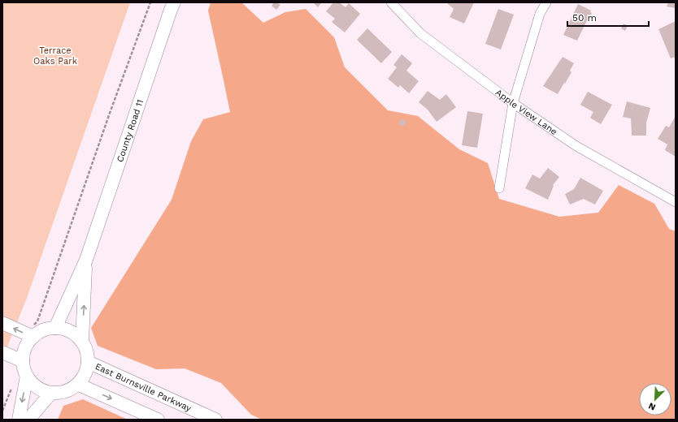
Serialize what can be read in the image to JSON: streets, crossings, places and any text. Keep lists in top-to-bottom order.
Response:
{
  "streets": {
    "street": ["Apple View Lane", "County Road 11", "East Burnsville Parkway"]
  },
  "crossings": [
    ["County Road 11", "East Burnsville Parkway"]
  ],
  "parks": ["Terrace Oaks Park"],
  "scale_bar": "50 m",
  "north": "bottom left"
}
